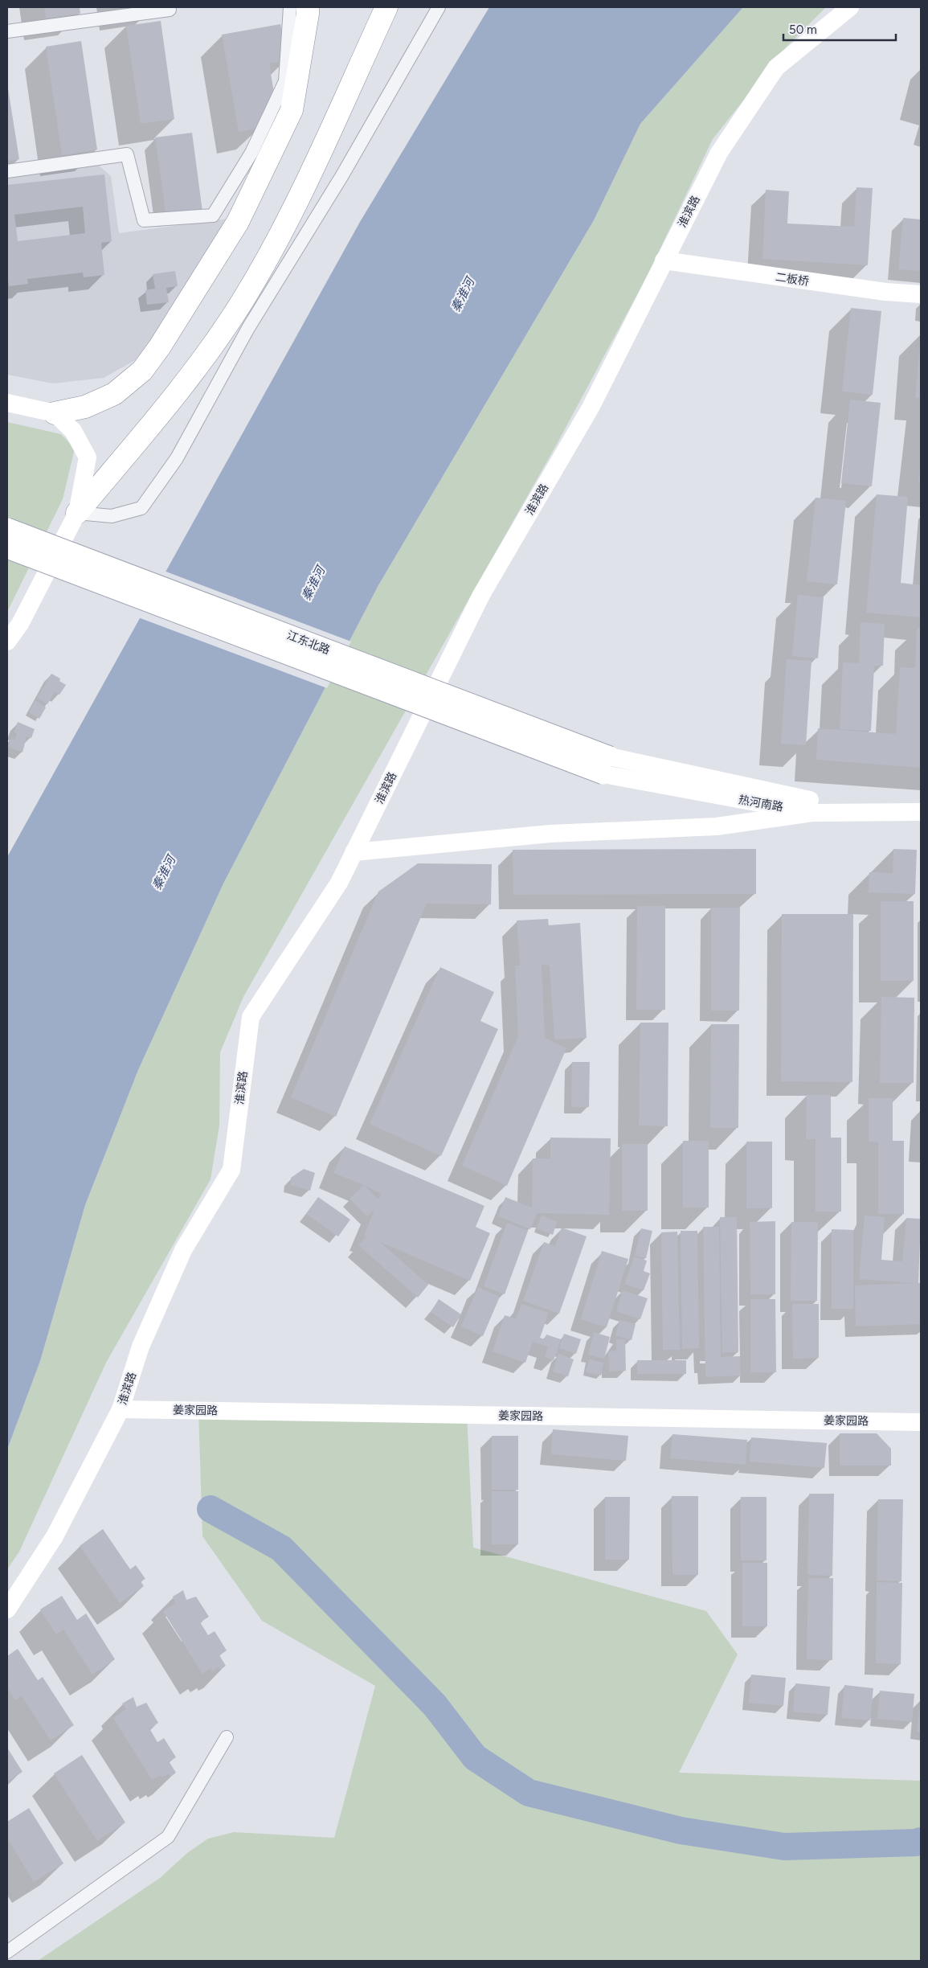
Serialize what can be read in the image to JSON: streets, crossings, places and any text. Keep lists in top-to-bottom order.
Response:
{
  "streets": {
    "main road": ["江东北路"],
    "street": [
      "淮滨路",
      "二板桥",
      "热河南路",
      "姜家园路"
    ]
  },
  "crossings": [
    ["淮滨路", "二板桥"],
    ["淮滨路", "姜家园路"],
    ["江东北路", "热河南路"]
  ],
  "water": ["秦淮河"],
  "scale_bar": "50 m"
}
